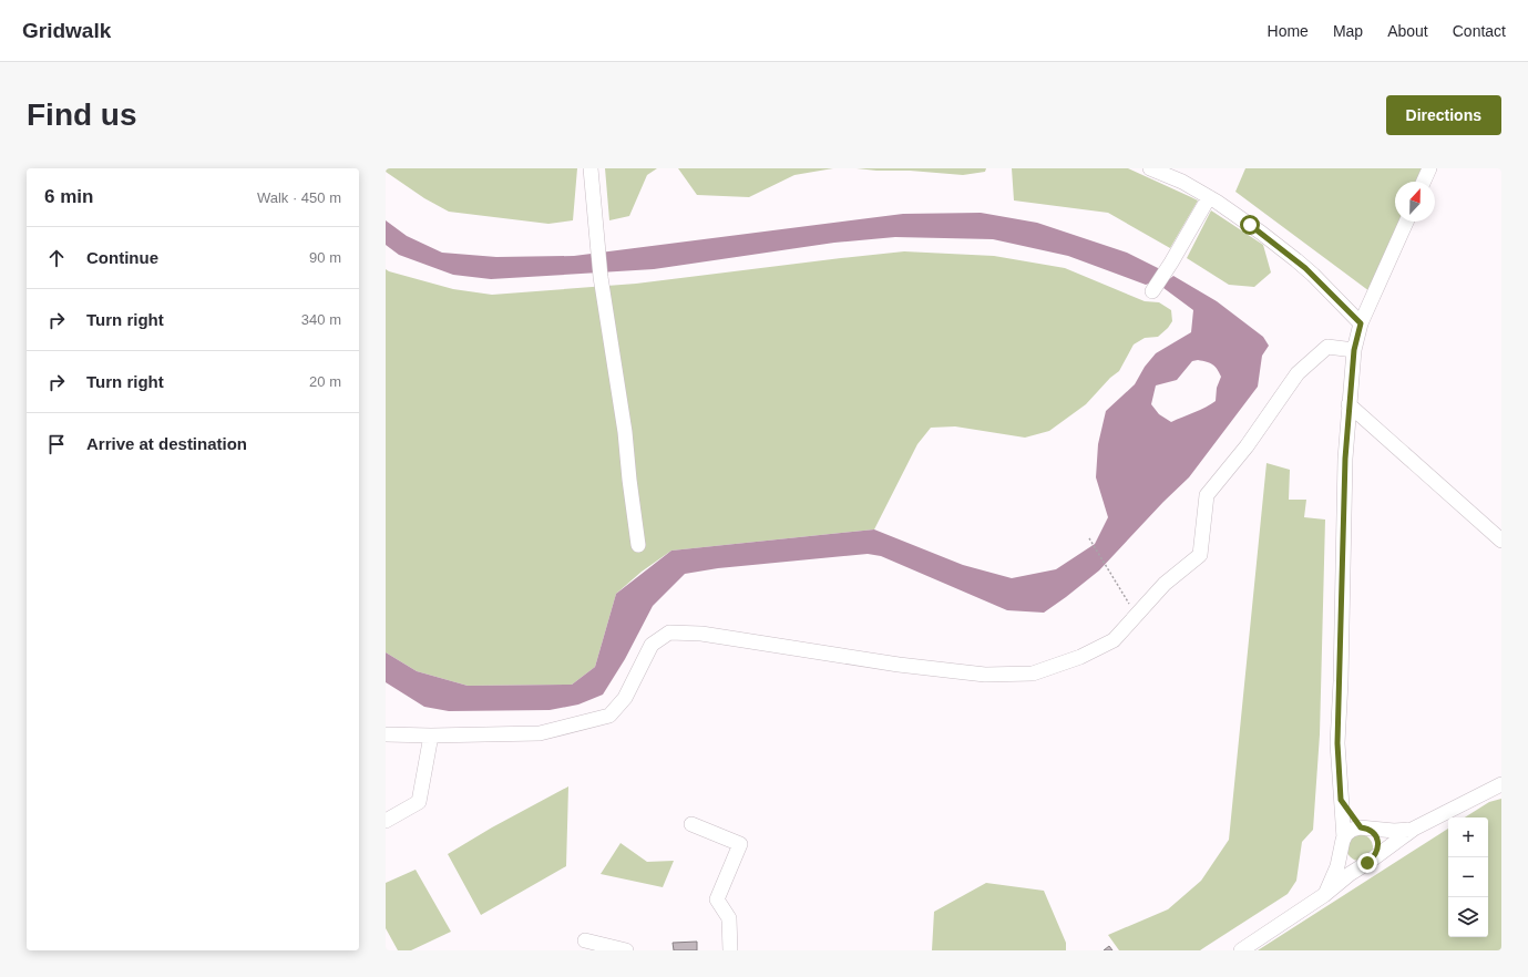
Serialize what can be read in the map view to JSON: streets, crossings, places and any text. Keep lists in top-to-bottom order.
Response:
{
  "north": "top",
  "page": {
    "header": "Gridwalk",
    "nav": [
      "Home",
      "Map",
      "About",
      "Contact"
    ],
    "buttons": "Directions",
    "title": "Find us",
    "heading": ["6 min", "Walk · 450 m"],
    "list": [
      ["Continue", "90 m"],
      ["Turn right", "340 m"],
      ["Turn right", "20 m"],
      "Arrive at destination"
    ],
    "map_buttons": ["+", "−"]
  }
}
